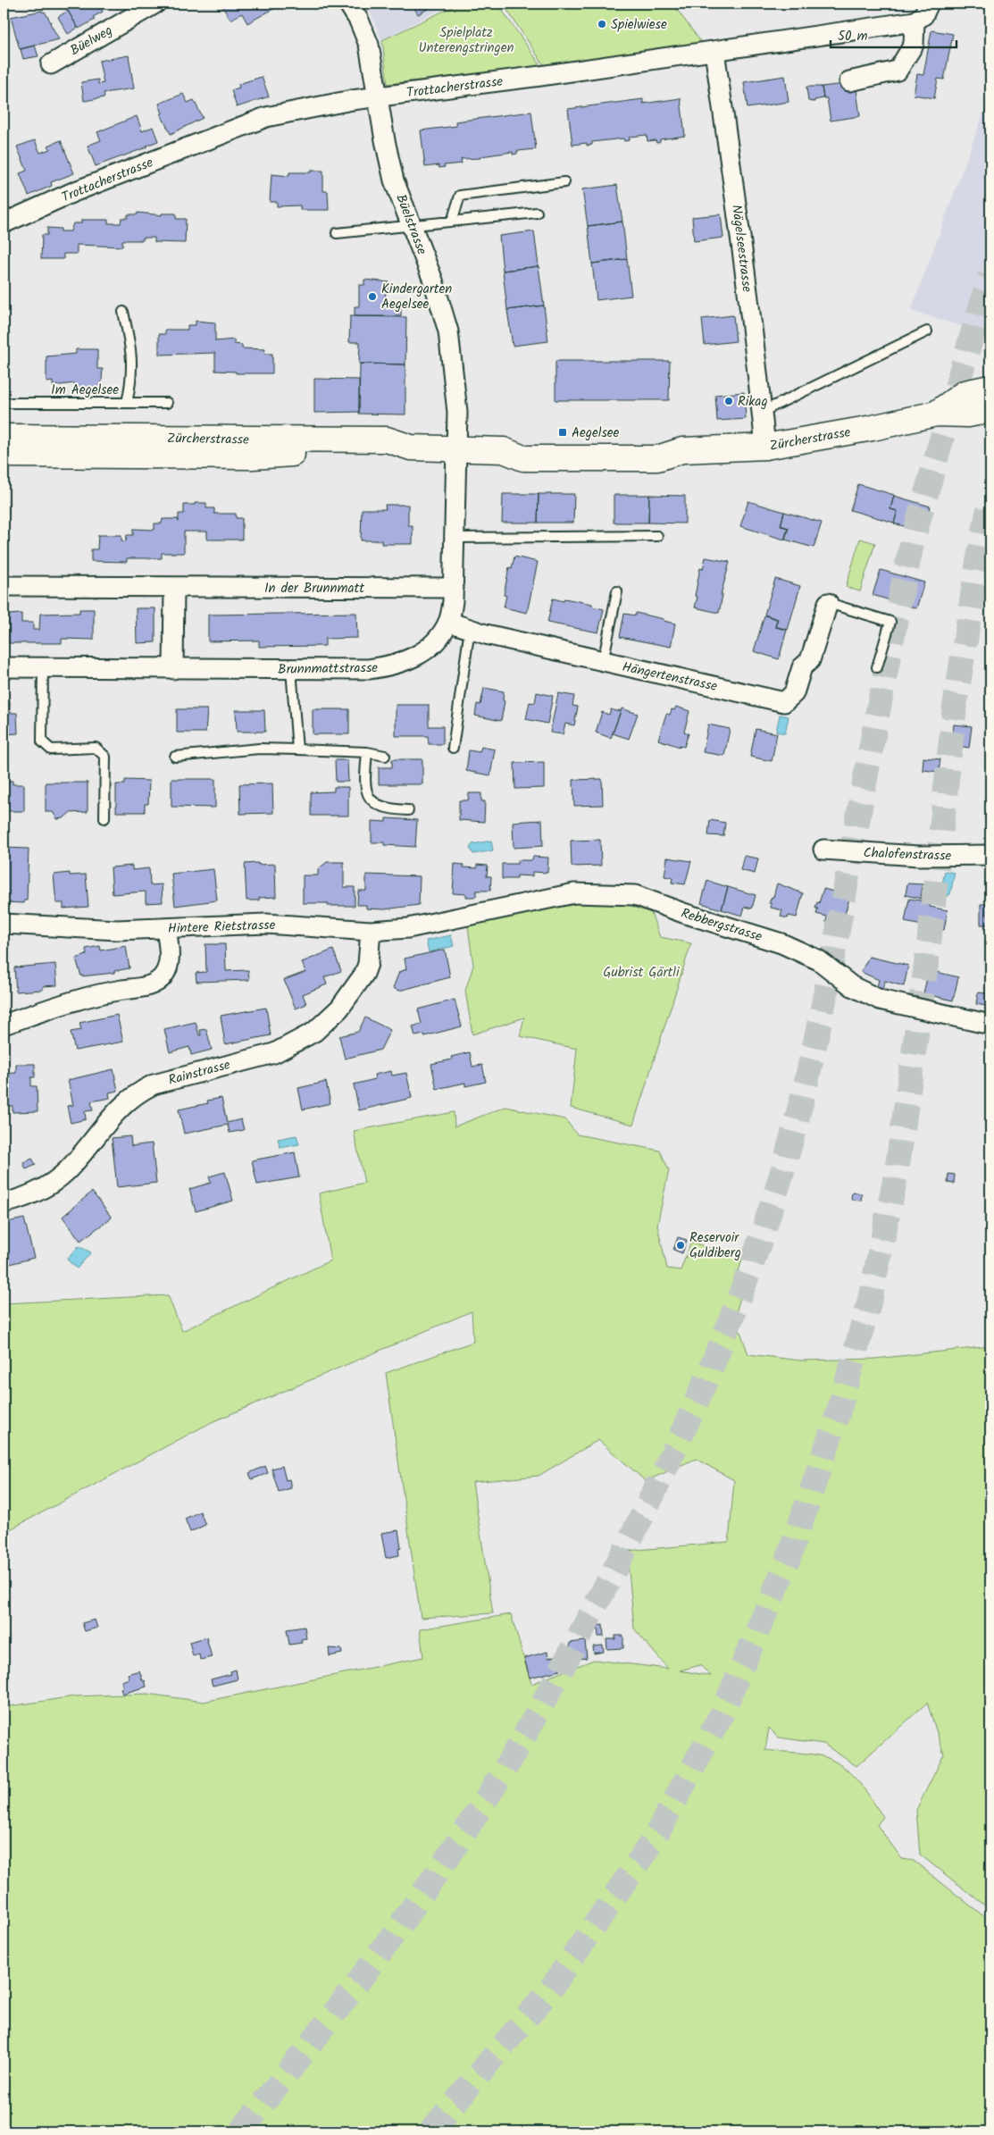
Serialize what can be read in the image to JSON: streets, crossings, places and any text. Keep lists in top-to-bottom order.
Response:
{
  "streets": {
    "main road": ["Zürcherstrasse"],
    "street": [
      "Büelweg",
      "Trottacherstrasse",
      "Büelstrasse",
      "Nägelseestrasse",
      "In der Brunnmatt",
      "Brunnmattstrasse",
      "Hängertenstrasse",
      "Chalofenstrasse",
      "Rebbergstrasse",
      "Hintere Rietstrasse",
      "Rainstrasse"
    ],
    "lane": ["Im Aegelsee"]
  },
  "crossings": [
    ["Trottacherstrasse", "Büelstrasse"],
    ["Trottacherstrasse", "Nägelseestrasse"],
    ["Büelstrasse", "Zürcherstrasse"],
    ["Büelstrasse", "Brunnmattstrasse"],
    ["Nägelseestrasse", "Zürcherstrasse"],
    ["Zürcherstrasse", "Brunnmattstrasse"],
    ["In der Brunnmatt", "Brunnmattstrasse"],
    ["Brunnmattstrasse", "Hängertenstrasse"],
    ["Rebbergstrasse", "Hintere Rietstrasse"],
    ["Hintere Rietstrasse", "Rainstrasse"]
  ],
  "parks": ["Spielplatz Unterengstringen", "Gubrist Gärtli"],
  "places": {
    "other": [
      "Spielwiese",
      "Kindergarten Aegelsee",
      "Rikag",
      "Reservoir Guldiberg"
    ],
    "transit": ["Aegelsee"]
  },
  "scale_bar": "50 m"
}
